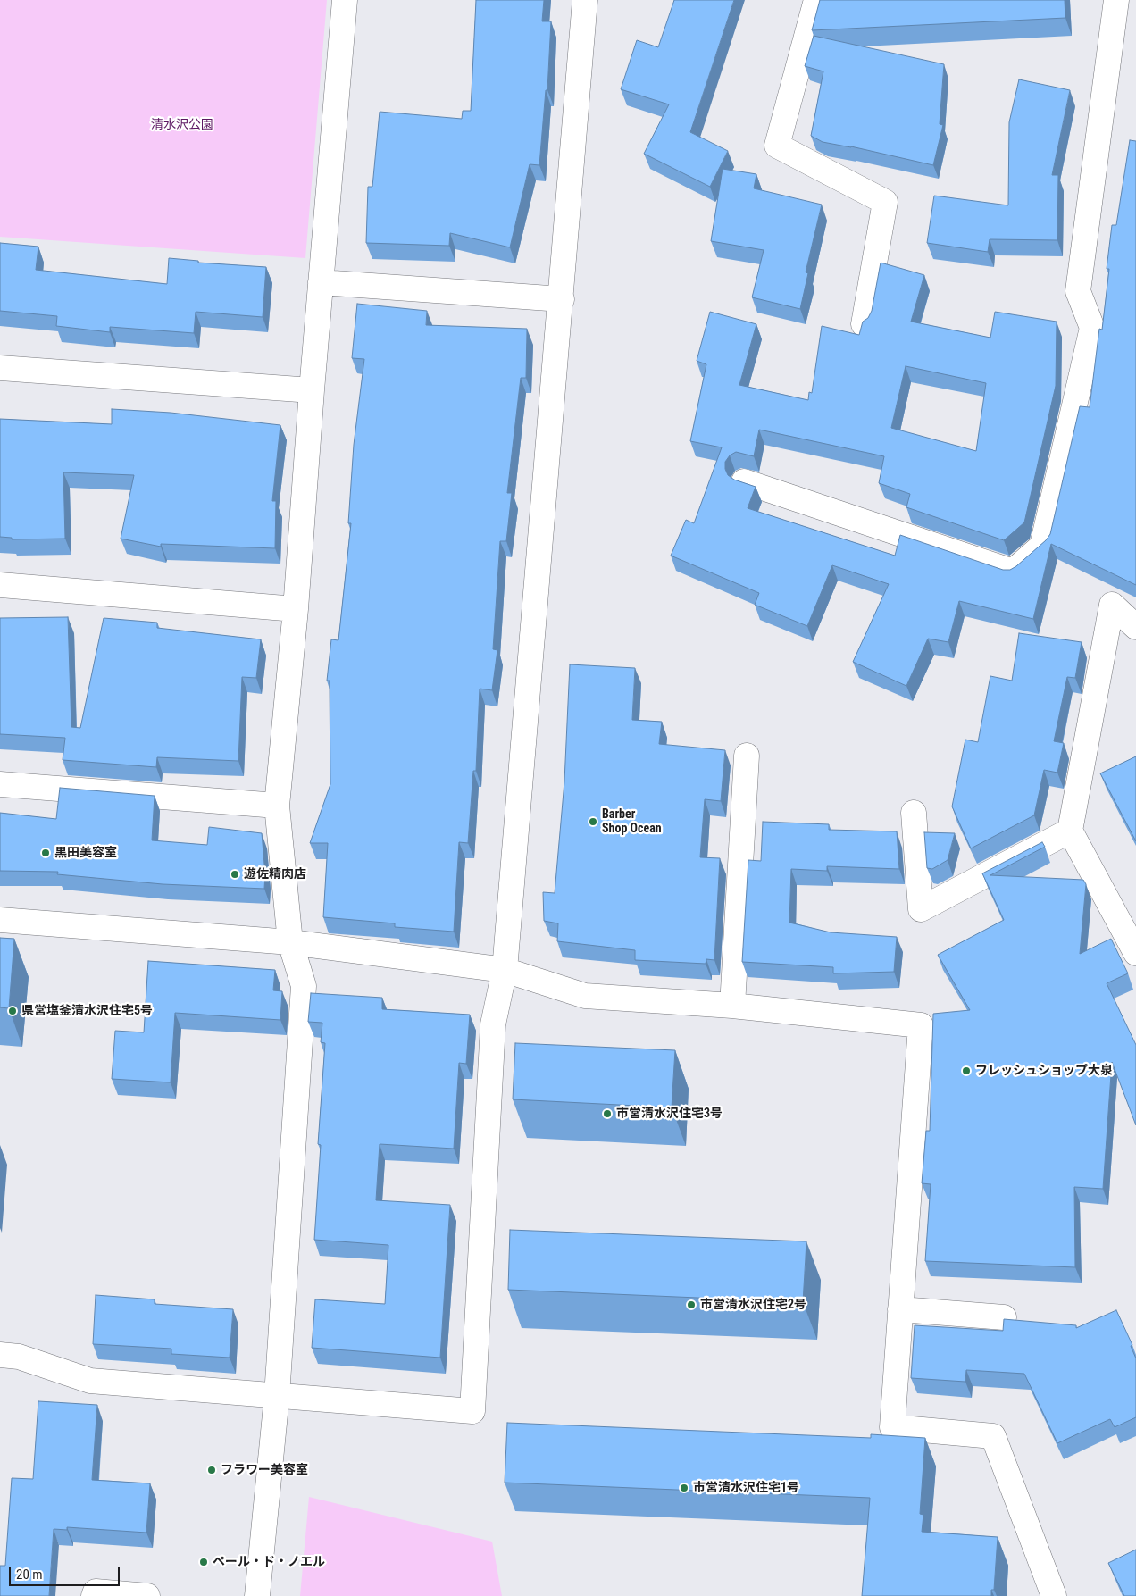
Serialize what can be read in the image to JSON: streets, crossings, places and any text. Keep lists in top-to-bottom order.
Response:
{
  "parks": ["清水沢公園"],
  "places": [
    "Barber Shop Ocean",
    "黒田美容室",
    "遊佐精肉店",
    "県営塩釜清水沢住宅5号",
    "フレッシュショップ大泉",
    "市営清水沢住宅3号",
    "市営清水沢住宅2号",
    "フラワー美容室",
    "市営清水沢住宅1号",
    "ペール・ド・ノエル"
  ],
  "scale_bar": "20 m"
}
